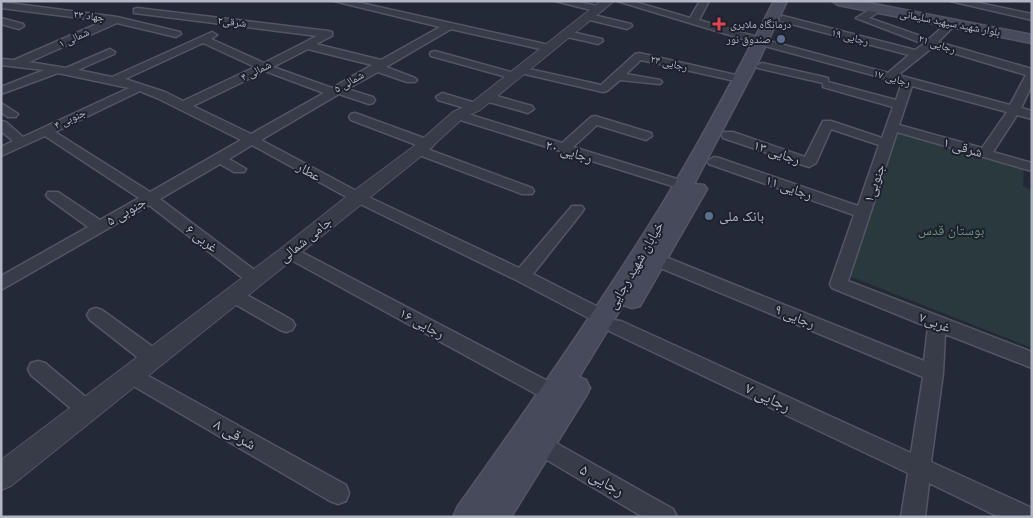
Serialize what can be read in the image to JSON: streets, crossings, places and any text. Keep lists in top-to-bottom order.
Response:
{
  "streets": {
    "main road": ["بلوار شهید سپهبد سلیمانی", "خیابان شهید رجایی"],
    "street": [
      "جهاد ۲۳",
      "شرقی۲",
      "رجایی ۱۹",
      "شمالی ۱",
      "رجایی ۲۱",
      "رجایی ۲۴",
      "شمالی ۴",
      "رجایی ۱۷",
      "شمالی ۵",
      "جنوبی ۴",
      "شرقی ۱",
      "رجایی ۲۰",
      "رجایی ۱۳",
      "عطار",
      "جنوبی۱",
      "رجایی ۱۱",
      "جنوبی ۵",
      "غربی ۶",
      "جامی شمالی",
      "رجایی ۹",
      "غربی۷",
      "رجایی ۱۶",
      "رجایی ۷",
      "شرقی ۸",
      "رجایی ۵"
    ]
  },
  "crossings": [
    ["جهاد ۲۳", "شمالی ۱"],
    ["شرقی۲", "شمالی ۱"],
    ["شرقی۲", "شمالی ۴"],
    ["بلوار شهید سپهبد سلیمانی", "رجایی ۲۱"],
    ["رجایی ۱۹", "خیابان شهید رجایی"],
    ["شمالی ۱", "عطار"],
    ["رجایی ۲۴", "جامی شمالی"],
    ["رجایی ۲۴", "خیابان شهید رجایی"],
    ["شمالی ۴", "عطار"],
    ["رجایی ۱۷", "جنوبی۱"],
    ["رجایی ۱۷", "خیابان شهید رجایی"],
    ["شمالی ۵", "عطار"],
    ["شمالی ۵", "جنوبی ۵"],
    ["جنوبی ۴", "عطار"],
    ["جنوبی ۴", "غربی ۶"],
    ["شرقی ۱", "جنوبی۱"],
    ["رجایی ۲۰", "جامی شمالی"],
    ["رجایی ۲۰", "خیابان شهید رجایی"],
    ["رجایی ۱۳", "جنوبی۱"],
    ["رجایی ۱۳", "خیابان شهید رجایی"],
    ["عطار", "جنوبی ۵"],
    ["عطار", "جامی شمالی"],
    ["عطار", "خیابان شهید رجایی"],
    ["عطار", "رجایی ۷"],
    ["جنوبی۱", "رجایی ۱۱"],
    ["جنوبی۱", "غربی۷"],
    ["رجایی ۱۱", "خیابان شهید رجایی"],
    ["جنوبی ۵", "غربی ۶"],
    ["غربی ۶", "جامی شمالی"],
    ["جامی شمالی", "رجایی ۱۶"],
    ["جامی شمالی", "شرقی ۸"],
    ["خیابان شهید رجایی", "رجایی ۹"],
    ["خیابان شهید رجایی", "رجایی ۱۶"],
    ["خیابان شهید رجایی", "رجایی ۷"],
    ["خیابان شهید رجایی", "رجایی ۵"]
  ],
  "parks": ["بوستان قدس"],
  "places": {
    "health": ["درمانگاه ملایری"],
    "other": ["صندوق نور", "بانک ملی"]
  }
}
